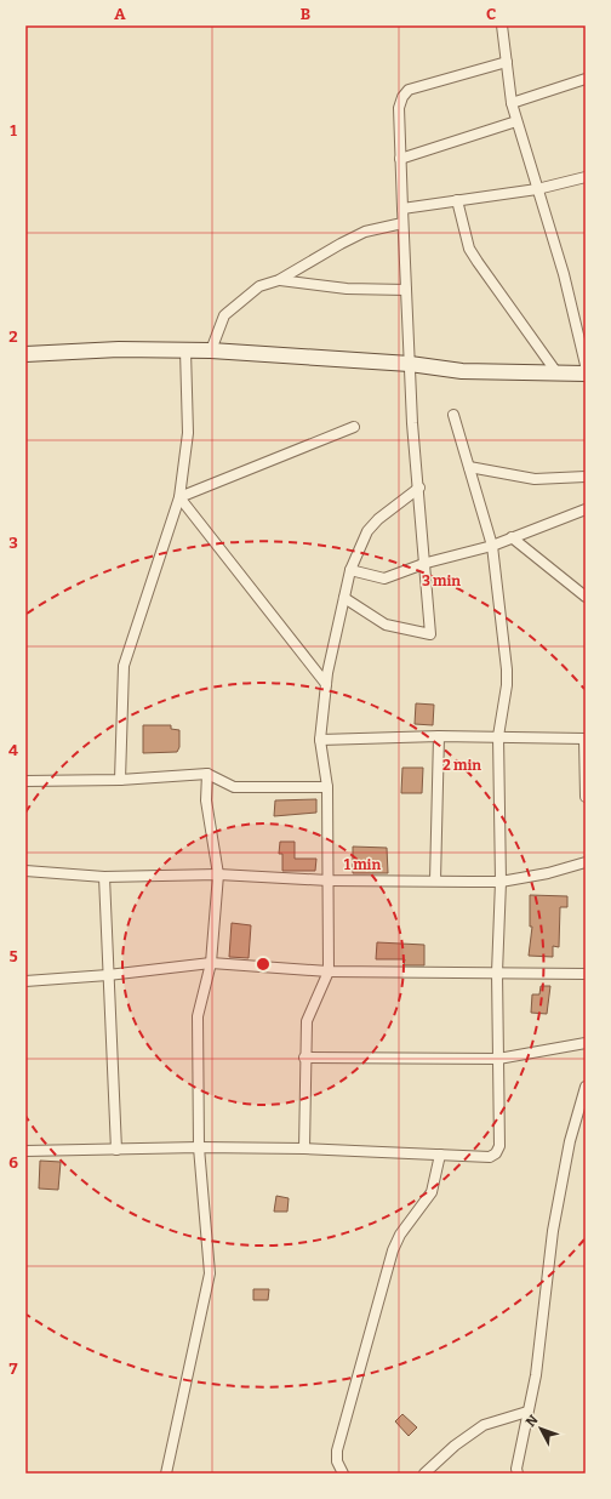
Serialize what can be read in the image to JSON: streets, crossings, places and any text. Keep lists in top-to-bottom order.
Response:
{
  "north": "top left",
  "grid": {
    "columns": ["A", "B", "C"],
    "rows": [
      "1",
      "2",
      "3",
      "4",
      "5",
      "6",
      "7"
    ]
  },
  "rings": ["3 min", "2 min", "1 min"]
}
